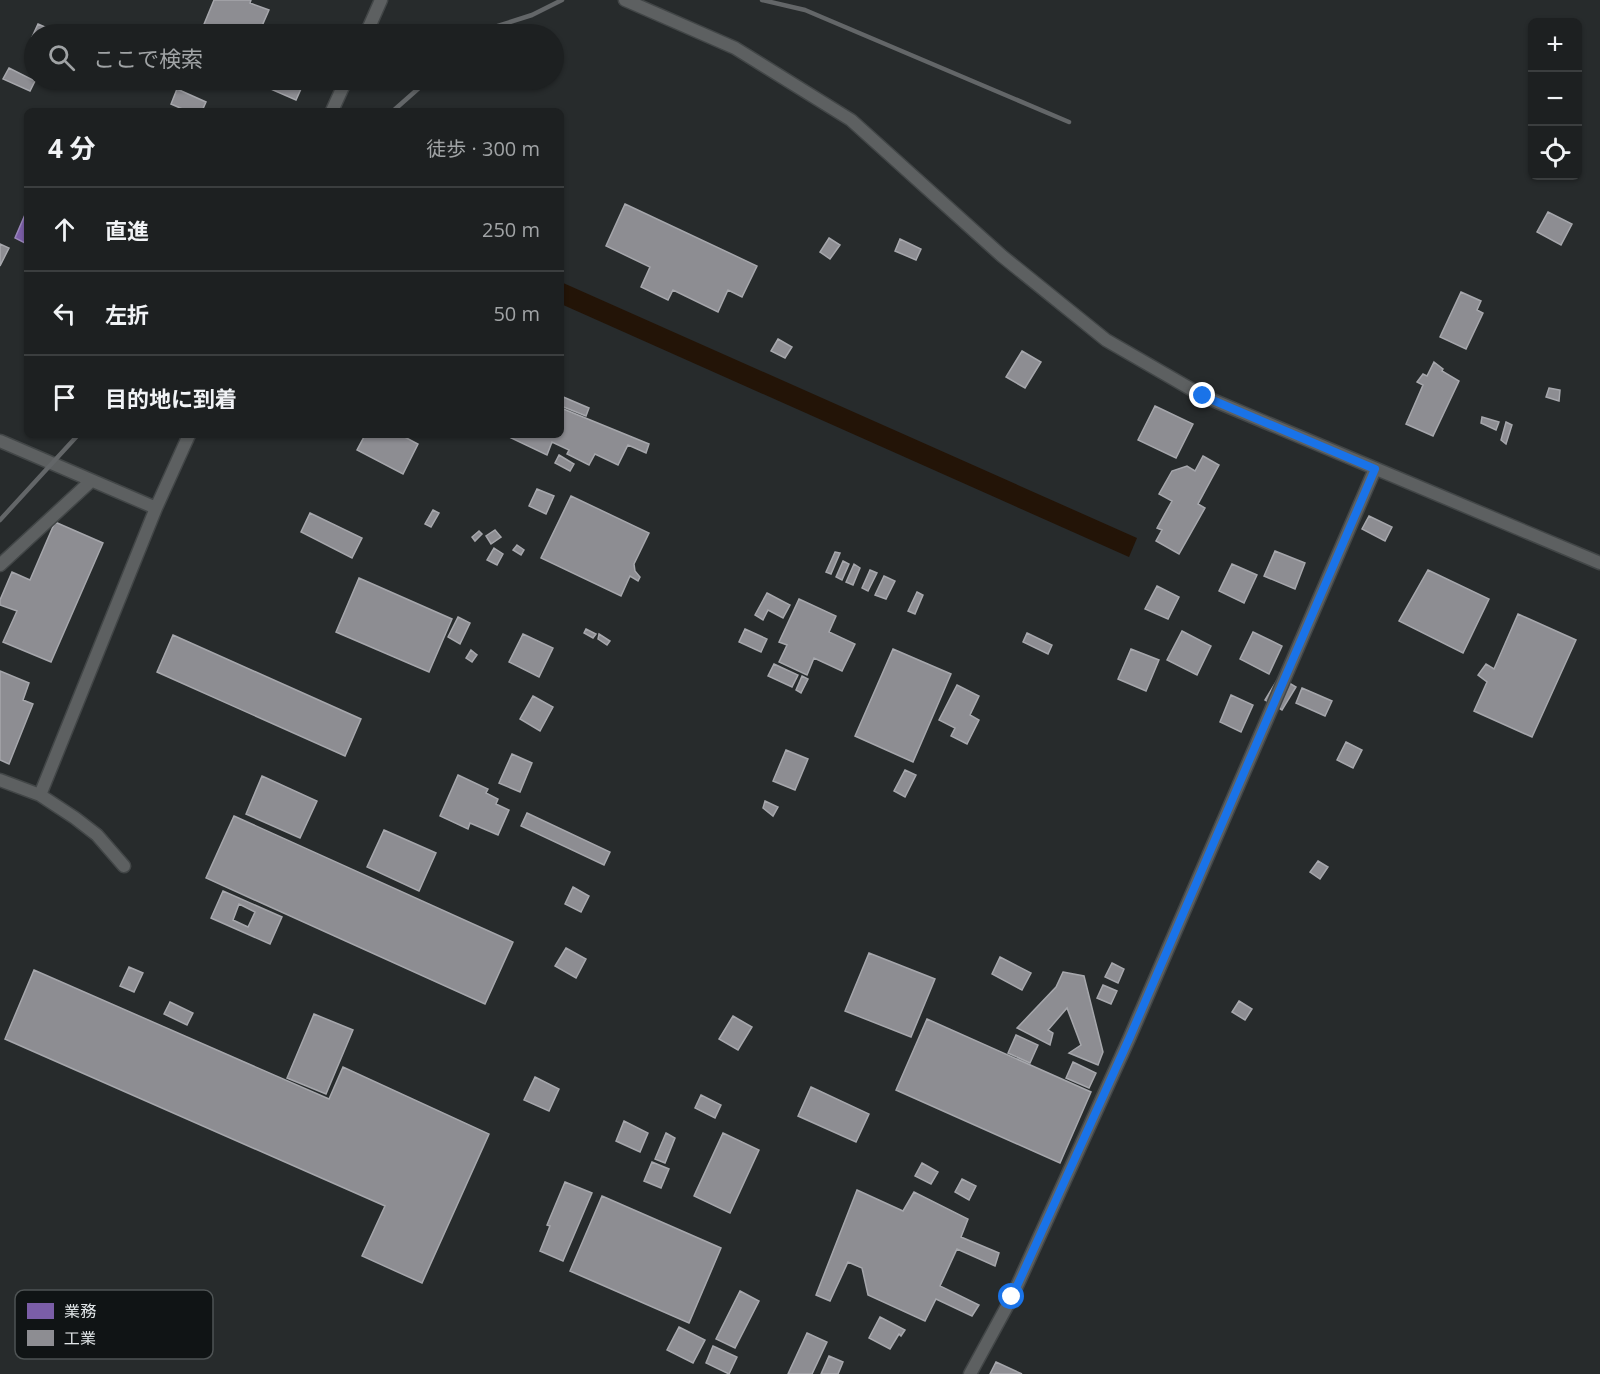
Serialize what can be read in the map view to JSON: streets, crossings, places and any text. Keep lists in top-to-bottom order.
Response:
{
  "legend": ["業務", "工業"],
  "page": {
    "map_buttons": ["+", "−"],
    "search": "ここで検索",
    "heading": ["4 分", "徒歩 · 300 m"],
    "list": [
      ["直進", "250 m"],
      ["左折", "50 m"],
      "目的地に到着"
    ]
  }
}
